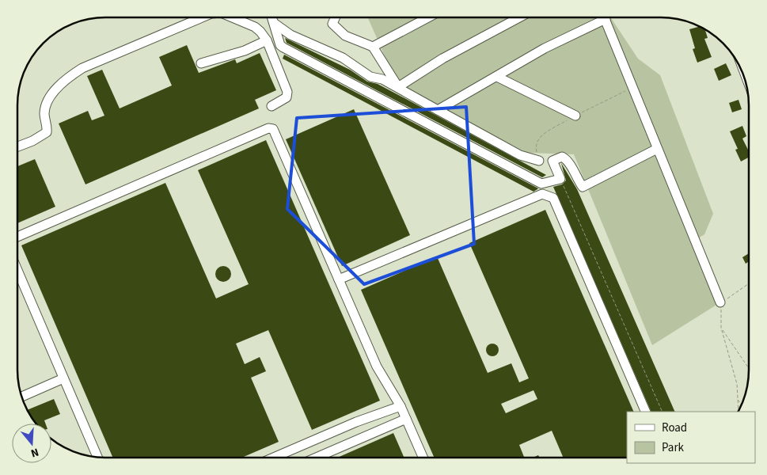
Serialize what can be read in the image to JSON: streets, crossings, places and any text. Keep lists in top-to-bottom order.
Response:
{
  "legend": ["Road", "Park"],
  "north": "bottom"
}
